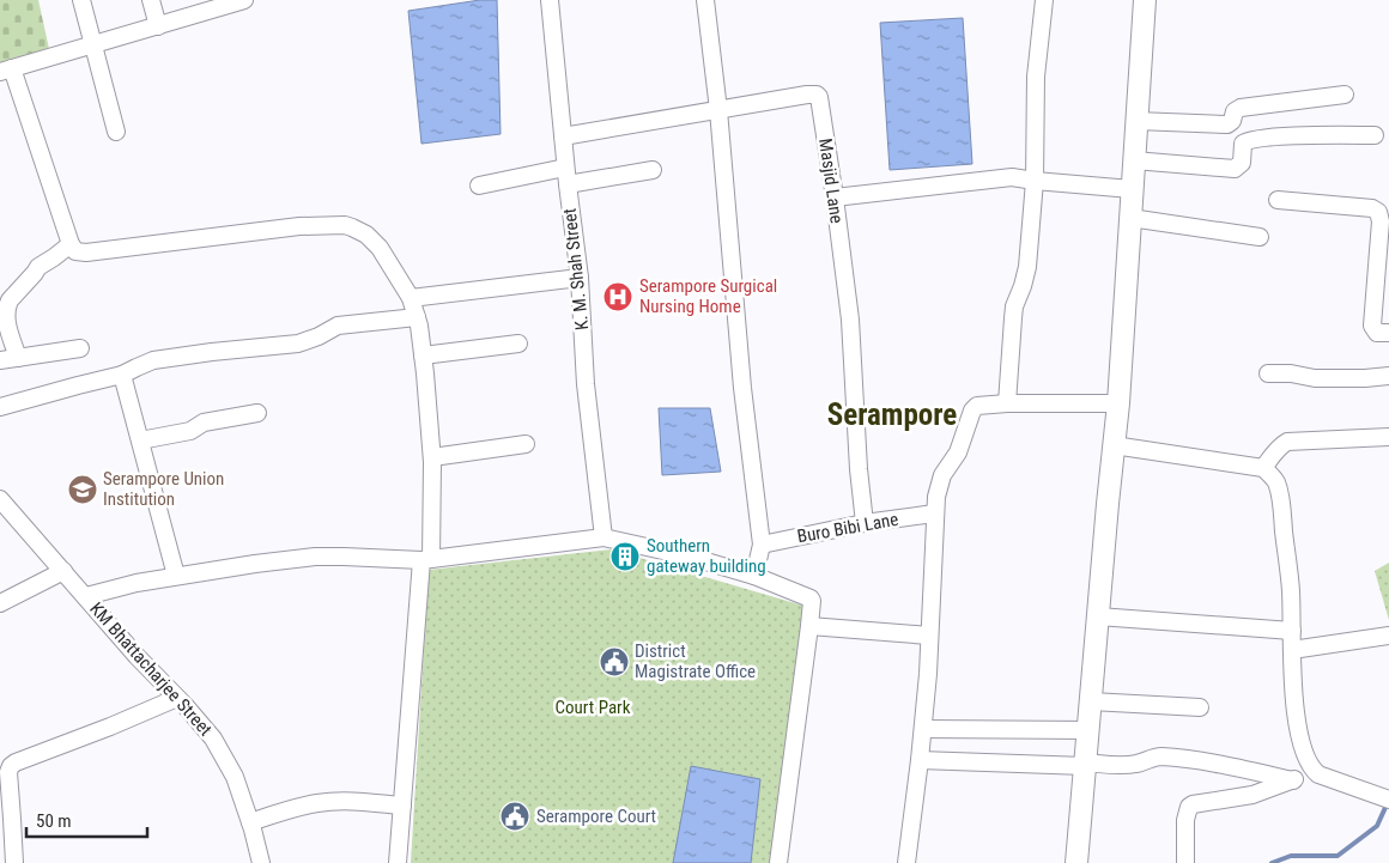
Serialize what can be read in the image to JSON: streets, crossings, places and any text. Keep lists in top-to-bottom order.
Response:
{
  "streets": {
    "street": [
      "Masjid Lane",
      "K. M. Shah Street",
      "Buro Bibi Lane",
      "KM Bhattacharjee Street"
    ]
  },
  "crossings": [
    ["Masjid Lane", "K. M. Shah Street"],
    ["Masjid Lane", "Buro Bibi Lane"]
  ],
  "districts": ["Serampore"],
  "parks": ["Court Park"],
  "places": {
    "hospital": ["Serampore Surgical Nursing Home"],
    "school or university": ["Serampore Union Institution"],
    "building": ["Southern gateway building"],
    "public building": ["District Magistrate Office", "Serampore Court"]
  },
  "scale_bar": "50 m"
}
